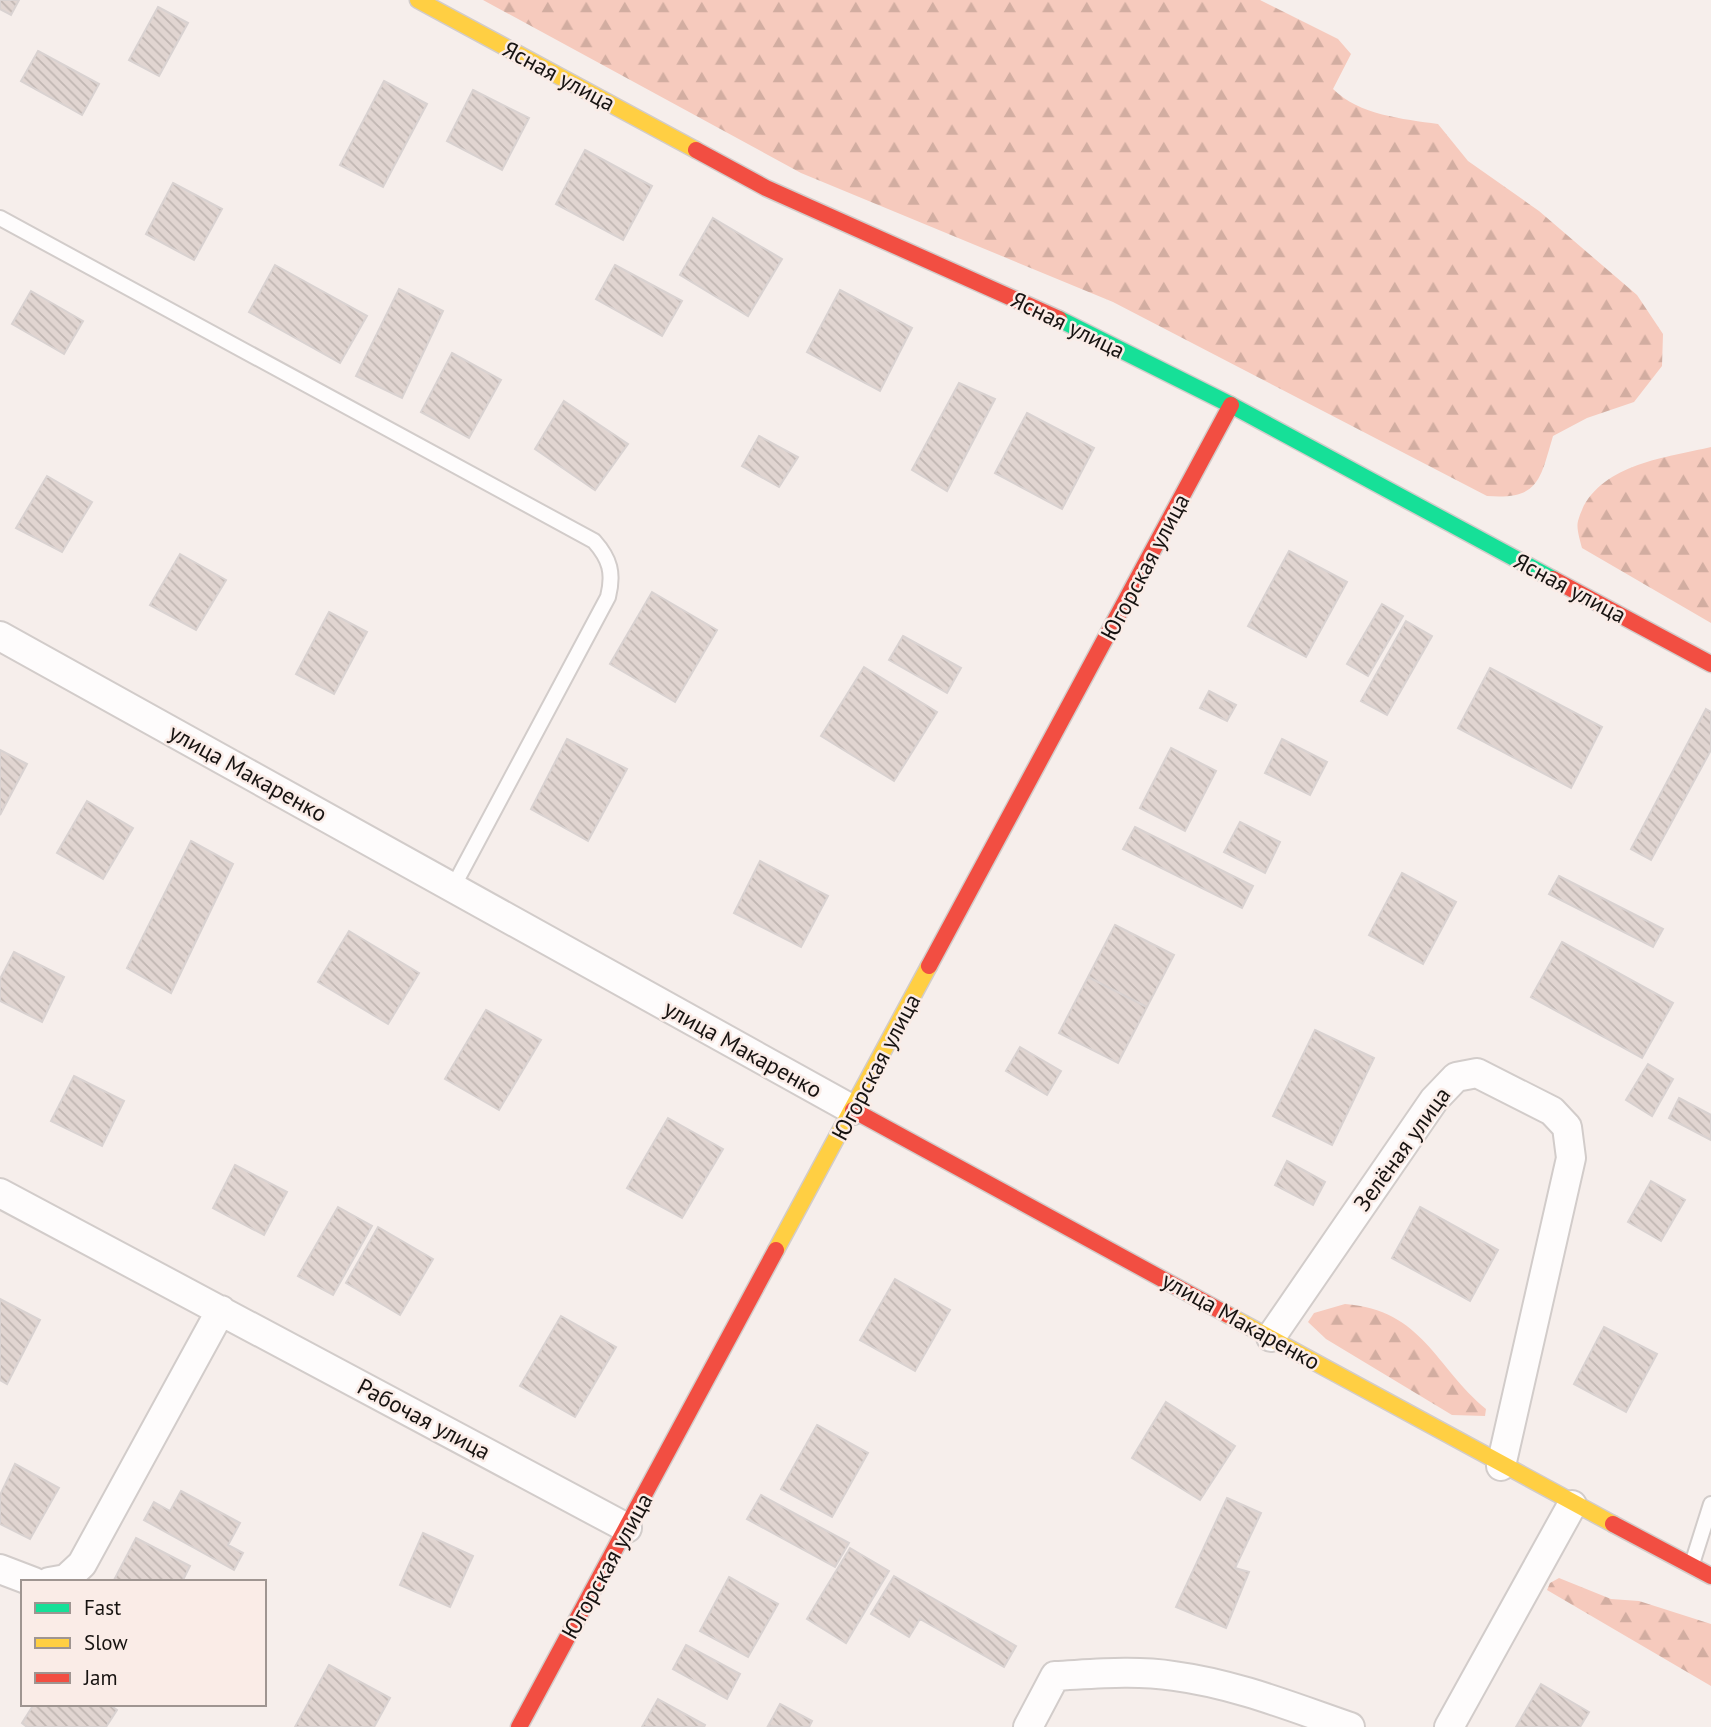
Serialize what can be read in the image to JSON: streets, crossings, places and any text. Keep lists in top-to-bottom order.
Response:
{
  "streets": {
    "street": [
      "Ясная улица",
      "Югорская улица",
      "улица Макаренко",
      "Зелёная улица",
      "Рабочая улица"
    ]
  },
  "crossings": [
    ["Ясная улица", "Югорская улица"],
    ["Югорская улица", "улица Макаренко"],
    ["Югорская улица", "Рабочая улица"],
    ["улица Макаренко", "Зелёная улица"]
  ],
  "legend": ["Fast", "Slow", "Jam"]
}
